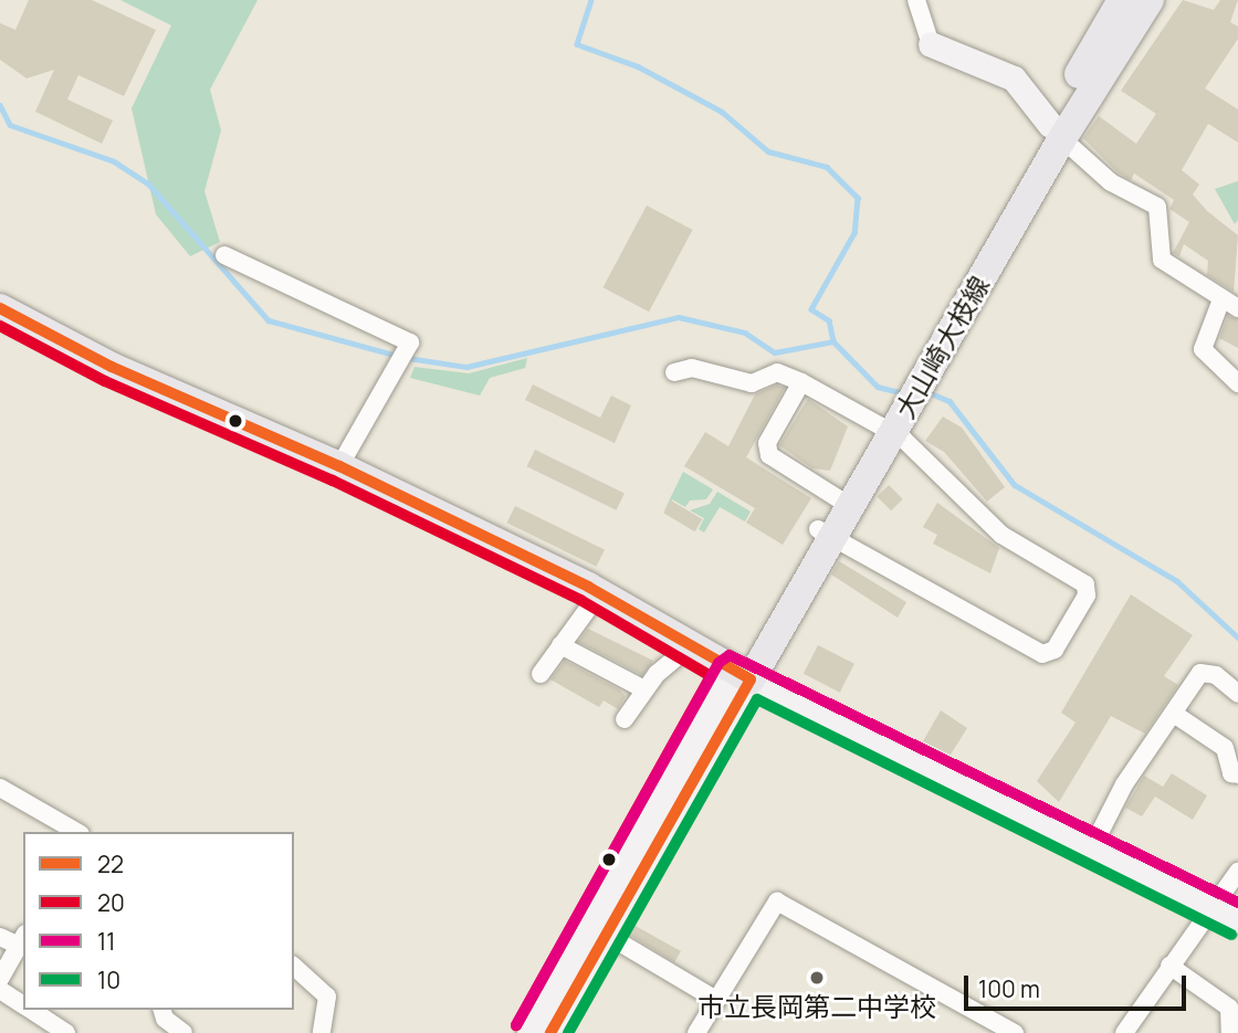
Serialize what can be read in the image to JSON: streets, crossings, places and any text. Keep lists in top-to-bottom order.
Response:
{
  "streets": {
    "main road": ["大山崎大枝線"]
  },
  "places": ["市立長岡第二中学校"],
  "lines": [
    "transit line 22",
    "transit line 20",
    "transit line 11",
    "transit line 10"
  ],
  "legend": [
    "22",
    "20",
    "11",
    "10"
  ],
  "scale_bar": "100 m"
}
